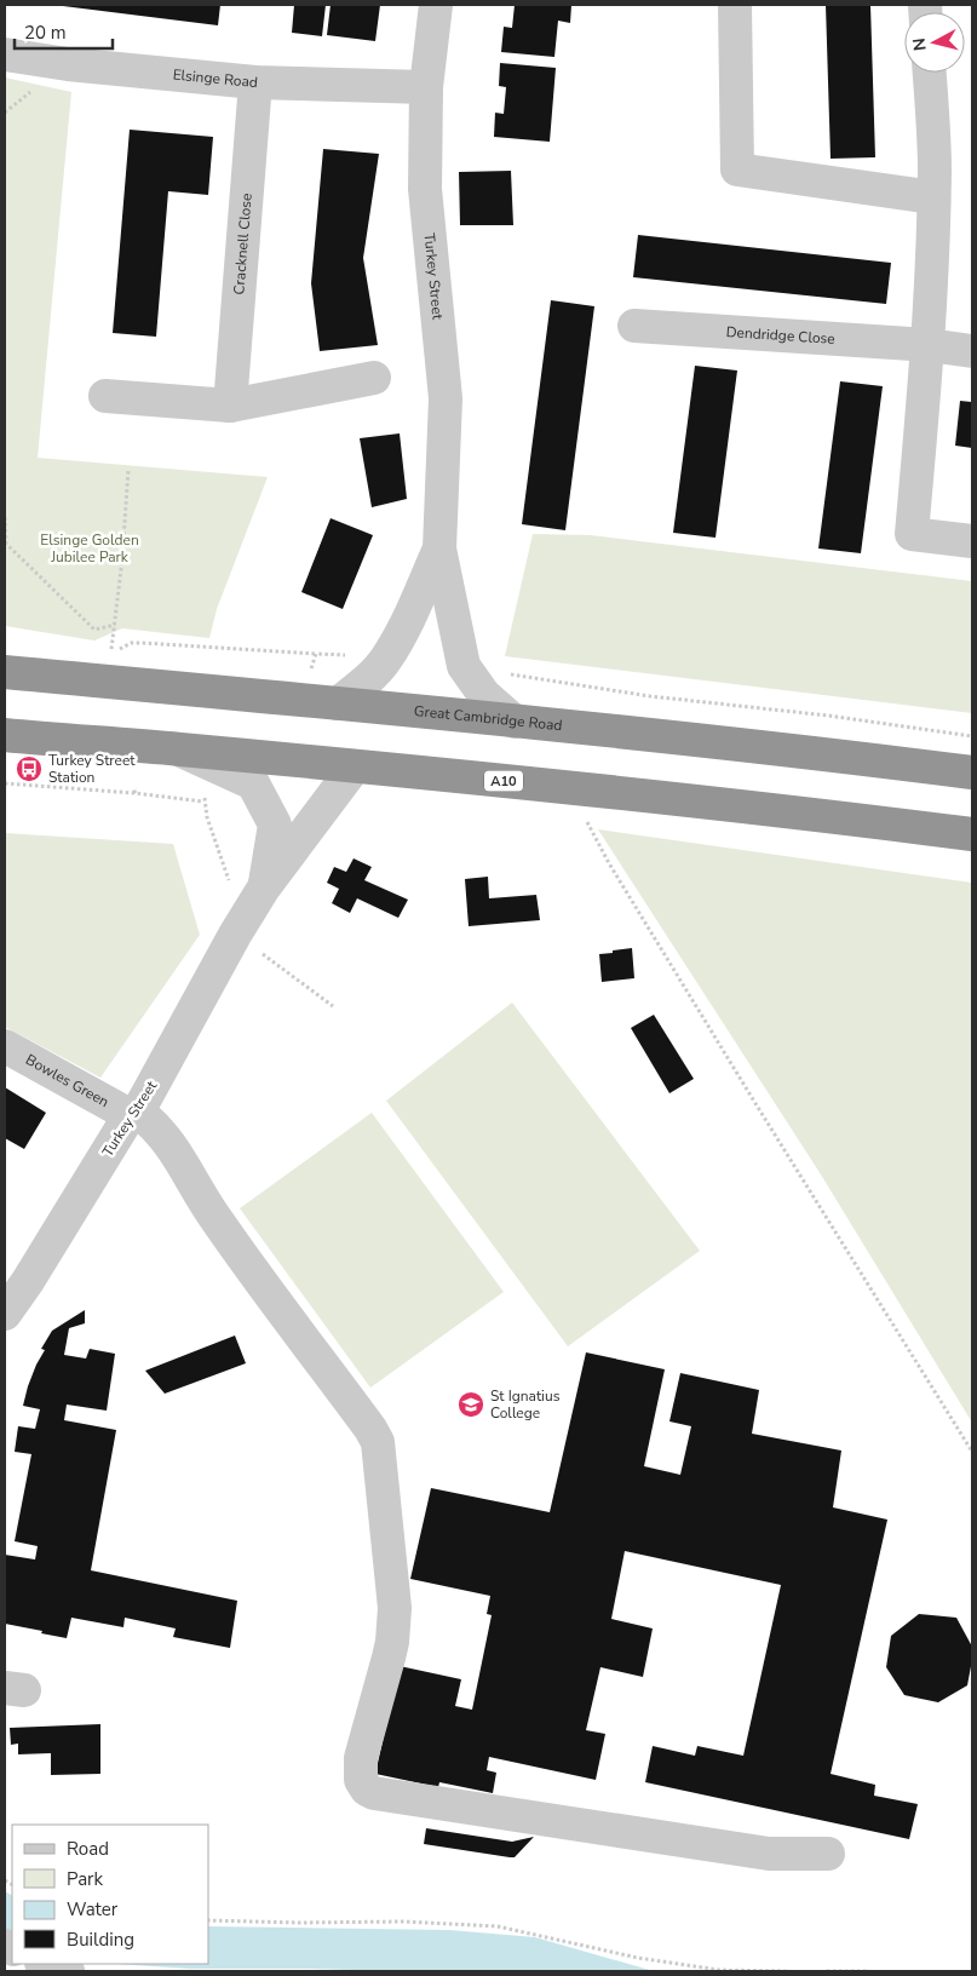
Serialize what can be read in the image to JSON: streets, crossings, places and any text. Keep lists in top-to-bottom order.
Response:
{
  "streets": {
    "highway": ["Great Cambridge Road", "A10"],
    "street": [
      "Elsinge Road",
      "Cracknell Close",
      "Turkey Street",
      "Dendridge Close",
      "Bowles Green"
    ]
  },
  "crossings": [
    ["Elsinge Road", "Cracknell Close"],
    ["Elsinge Road", "Turkey Street"],
    ["Turkey Street", "Great Cambridge Road"],
    ["Turkey Street", "A10"],
    ["Turkey Street", "Bowles Green"]
  ],
  "parks": ["Elsinge Golden Jubilee Park"],
  "places": {
    "bus stop": ["Turkey Street Station"],
    "school or university": ["St Ignatius College"]
  },
  "legend": [
    "Road",
    "Park",
    "Water",
    "Building"
  ],
  "scale_bar": "20 m",
  "north": "left"
}
